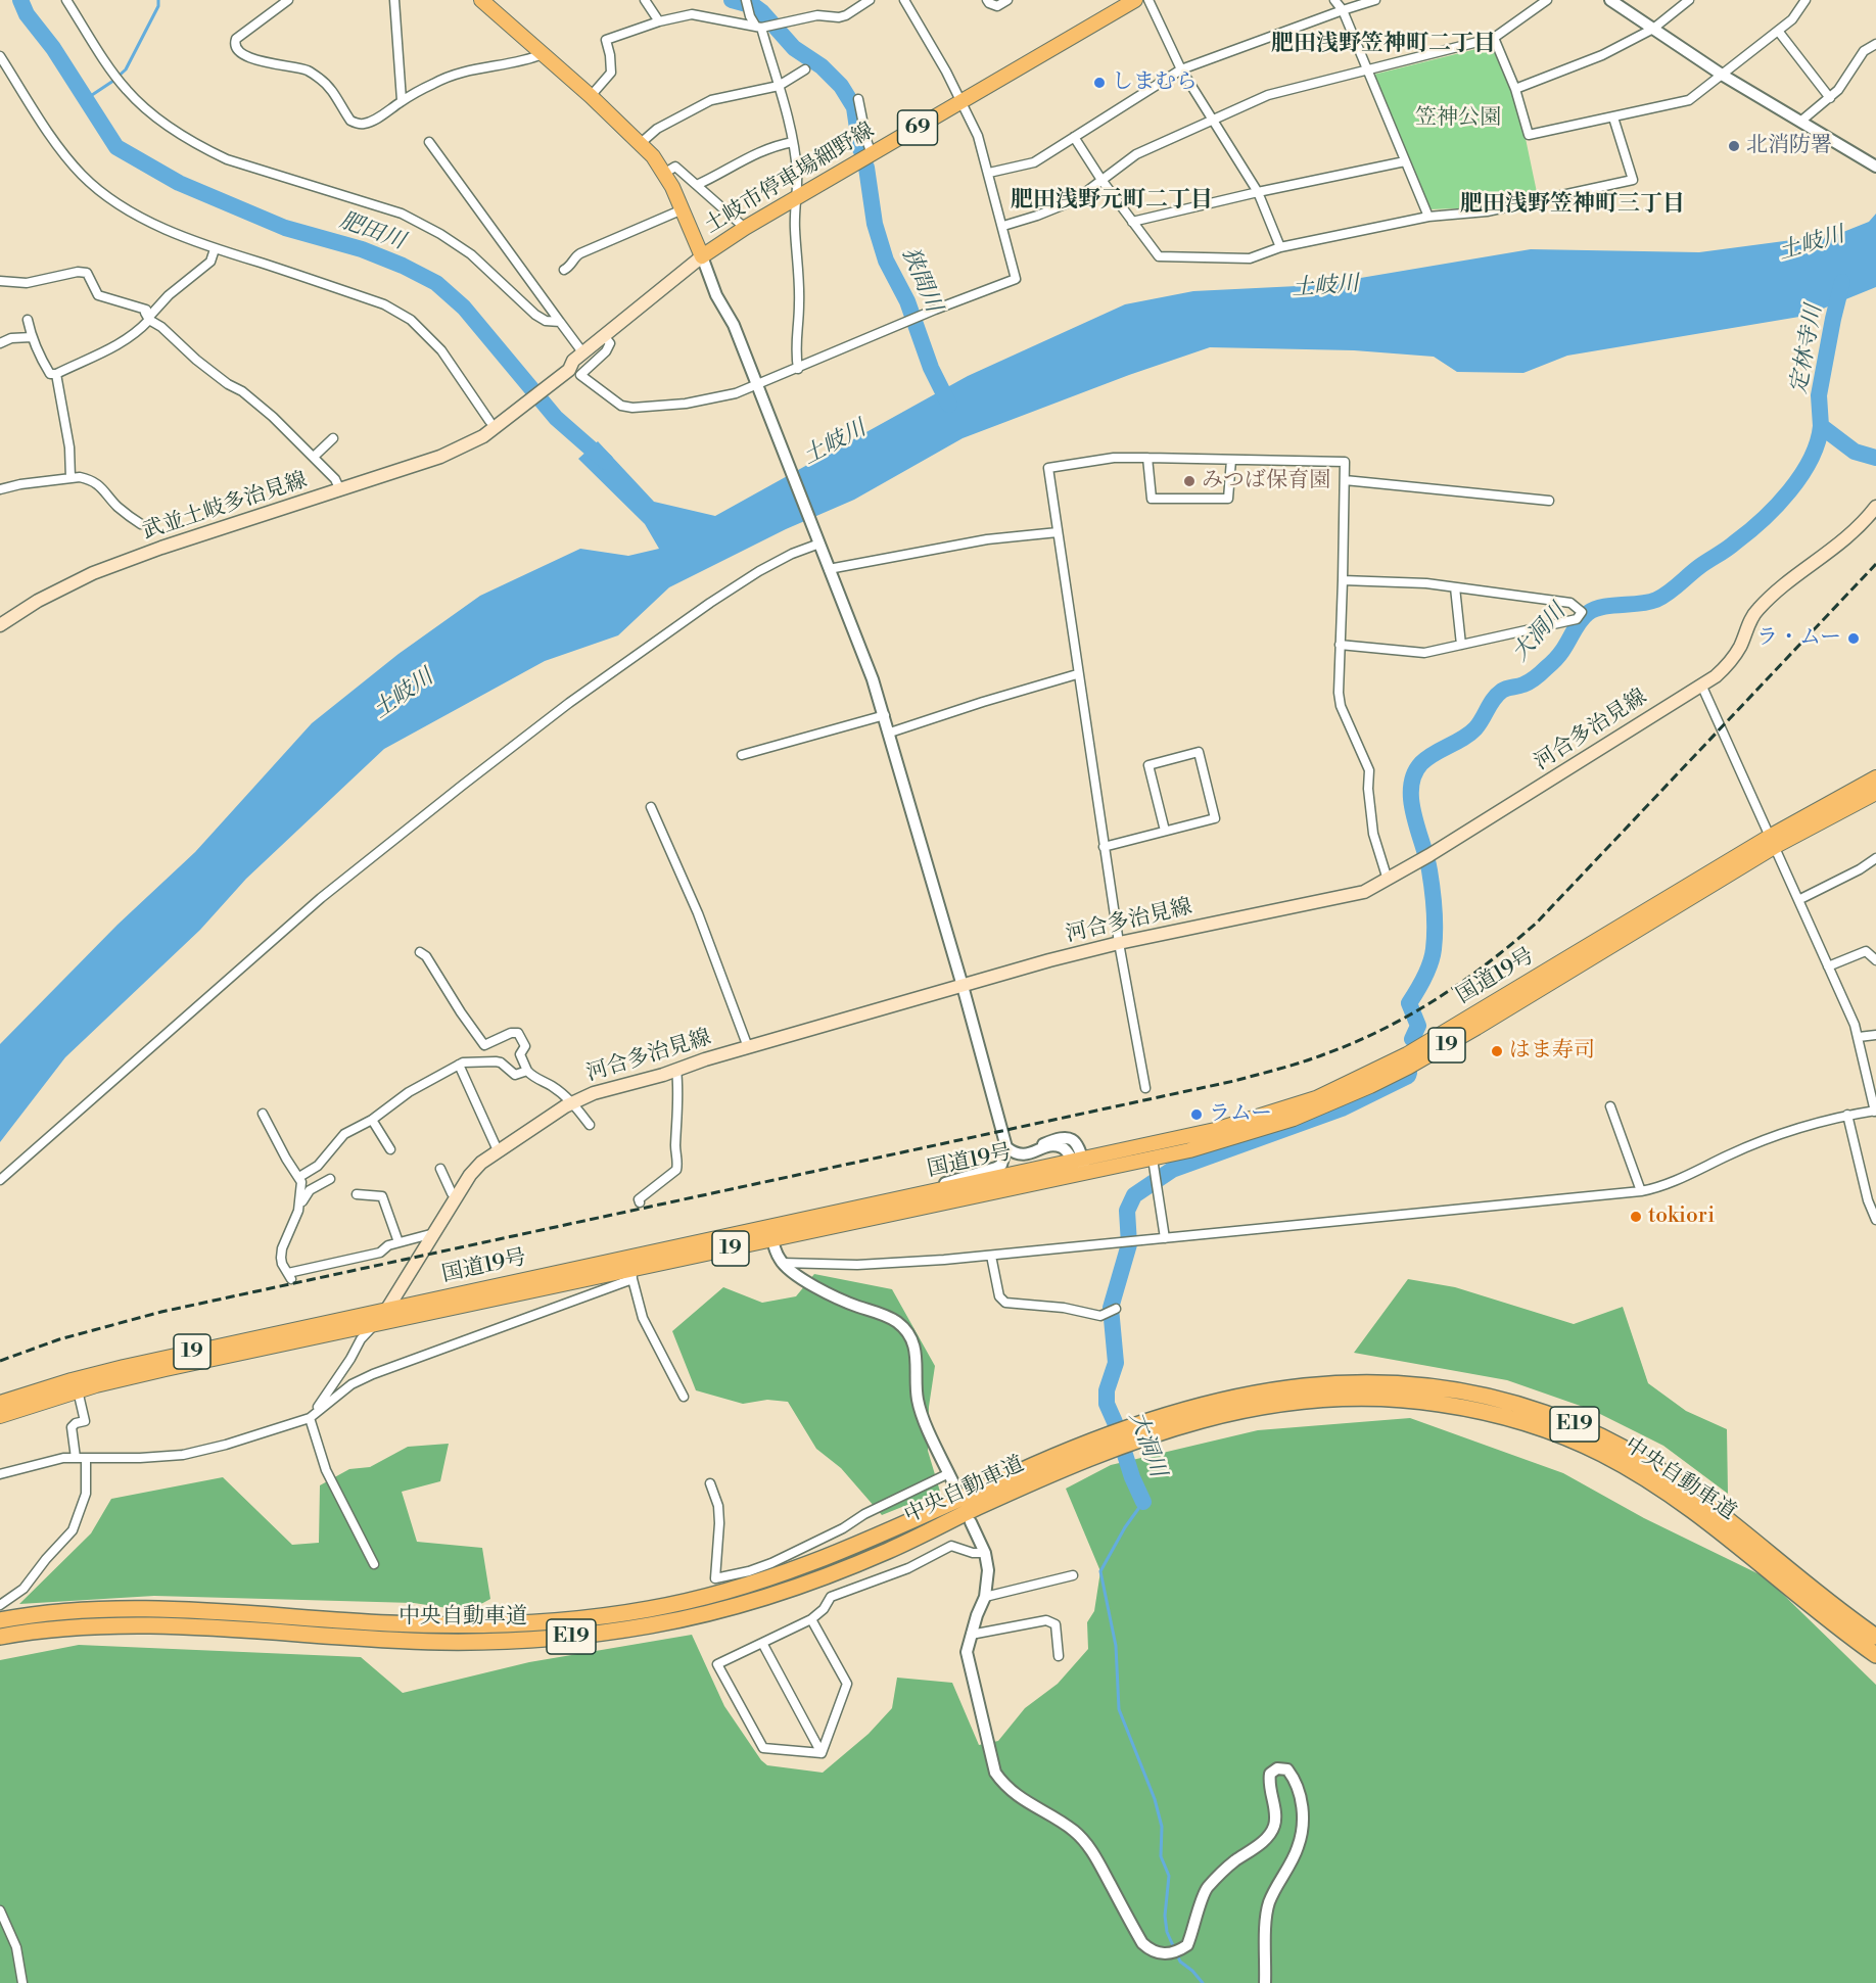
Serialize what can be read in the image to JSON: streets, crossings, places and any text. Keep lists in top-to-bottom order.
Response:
{
  "streets": {
    "highway": ["E19", "中央自動車道"],
    "main road": [
      "69",
      "土岐市停車場細野線",
      "武並土岐多治見線",
      "河合多治見線",
      "国道19号",
      "19"
    ]
  },
  "crossings": [
    ["土岐市停車場細野線", "武並土岐多治見線"],
    ["河合多治見線", "国道19号"]
  ],
  "districts": ["肥田浅野笠神町二丁目", "肥田浅野元町二丁目", "肥田浅野笠神町三丁目"],
  "water": [
    "肥田川",
    "土岐川",
    "狭間川",
    "定林寺川",
    "大洞川"
  ],
  "parks": ["笠神公園"],
  "places": [
    "しまむら",
    "北消防署",
    "みつば保育園",
    "ラ・ムー",
    "はま寿司",
    "ラムー",
    "tokiori"
  ]
}
